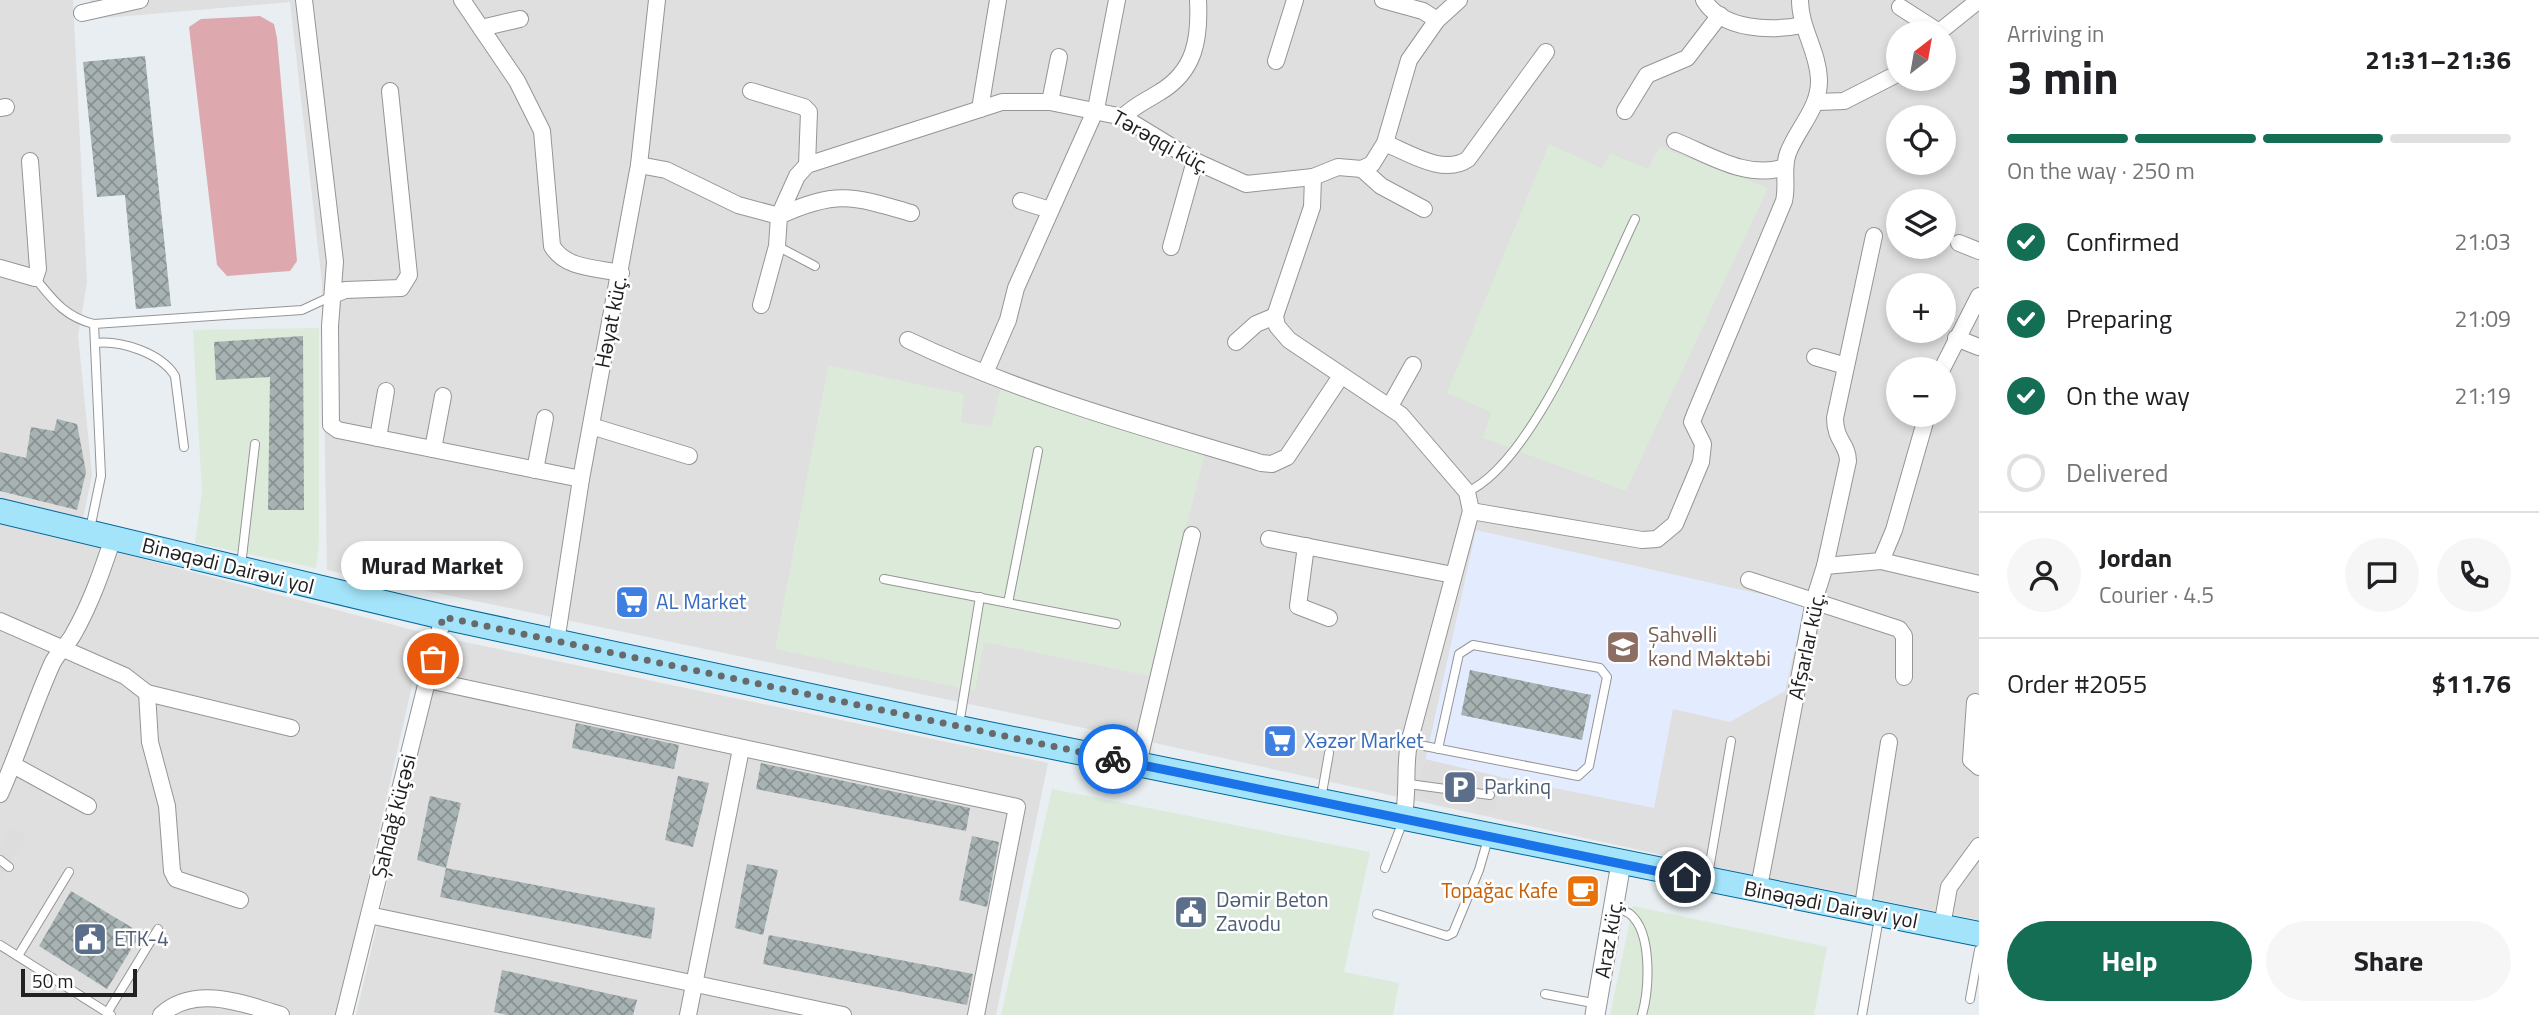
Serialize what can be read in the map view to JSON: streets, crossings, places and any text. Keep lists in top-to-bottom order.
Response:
{
  "streets": {
    "main road": ["Binəqədi Dairəvi yol"],
    "street": [
      "Tərəqqi küç.",
      "Həyat küç.",
      "Afşarlar küç.",
      "Şahdağ küçəsi",
      "Araz küç."
    ]
  },
  "crossings": [
    ["Həyat küç.", "Binəqədi Dairəvi yol"],
    ["Binəqədi Dairəvi yol", "Afşarlar küç."],
    ["Binəqədi Dairəvi yol", "Şahdağ küçəsi"],
    ["Binəqədi Dairəvi yol", "Araz küç."]
  ],
  "places": {
    "supermarket": ["AL Market", "Xəzər Market"],
    "school or university": ["Şahvəlli kənd Məktəbi"],
    "other": ["Murad Market"],
    "parking": ["Parkinq"],
    "cafe": ["Topağac Kafe"],
    "public building": ["Dəmir Beton Zavodu", "ETK-4"]
  },
  "scale_bar": "50 m",
  "north": "top right",
  "page": {
    "heading": ["3 min", "Arriving in", "21:31–21:36"],
    "panel": [
      "Jordan",
      "Courier · 4.5",
      "Order #2055",
      "$11.76"
    ],
    "map_buttons": ["+", "−"],
    "bar": "On the way · 250 m",
    "list": [
      ["Confirmed", "21:03"],
      ["Preparing", "21:09"],
      ["On the way", "21:19"],
      "Delivered"
    ],
    "bubble": "Murad Market",
    "buttons": ["Help", "Share"],
    "scale": "50 m"
  }
}
